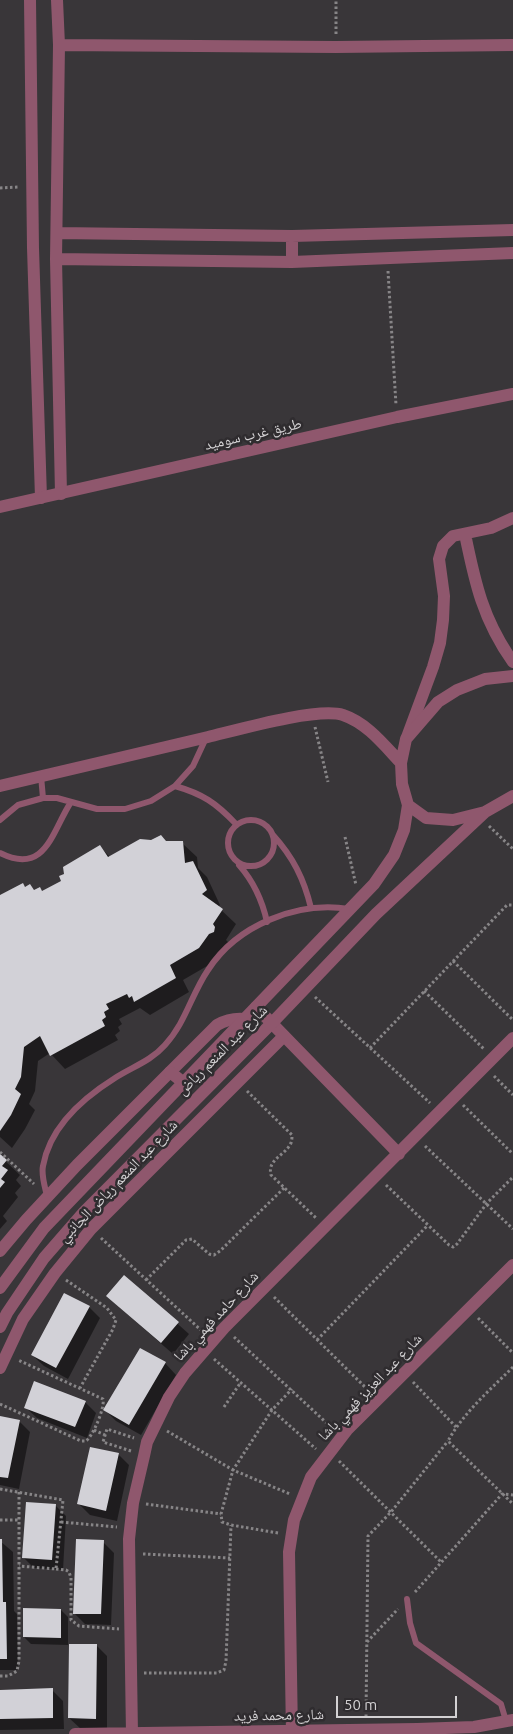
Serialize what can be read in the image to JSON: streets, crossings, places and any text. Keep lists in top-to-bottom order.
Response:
{
  "streets": {
    "street": [
      "طريق غرب سوميد",
      "شارع عبد المنعم رياض",
      "شارع عبد المنعم رياض الجانبي",
      "شارع حامد فهمي باشا",
      "شارع عبد العزيز فهمي باشا",
      "شارع محمد فريد"
    ]
  },
  "crossings": [
    ["شارع حامد فهمي باشا", "شارع محمد فريد"],
    ["شارع عبد العزيز فهمي باشا", "شارع محمد فريد"]
  ],
  "scale_bar": "50 m"
}
